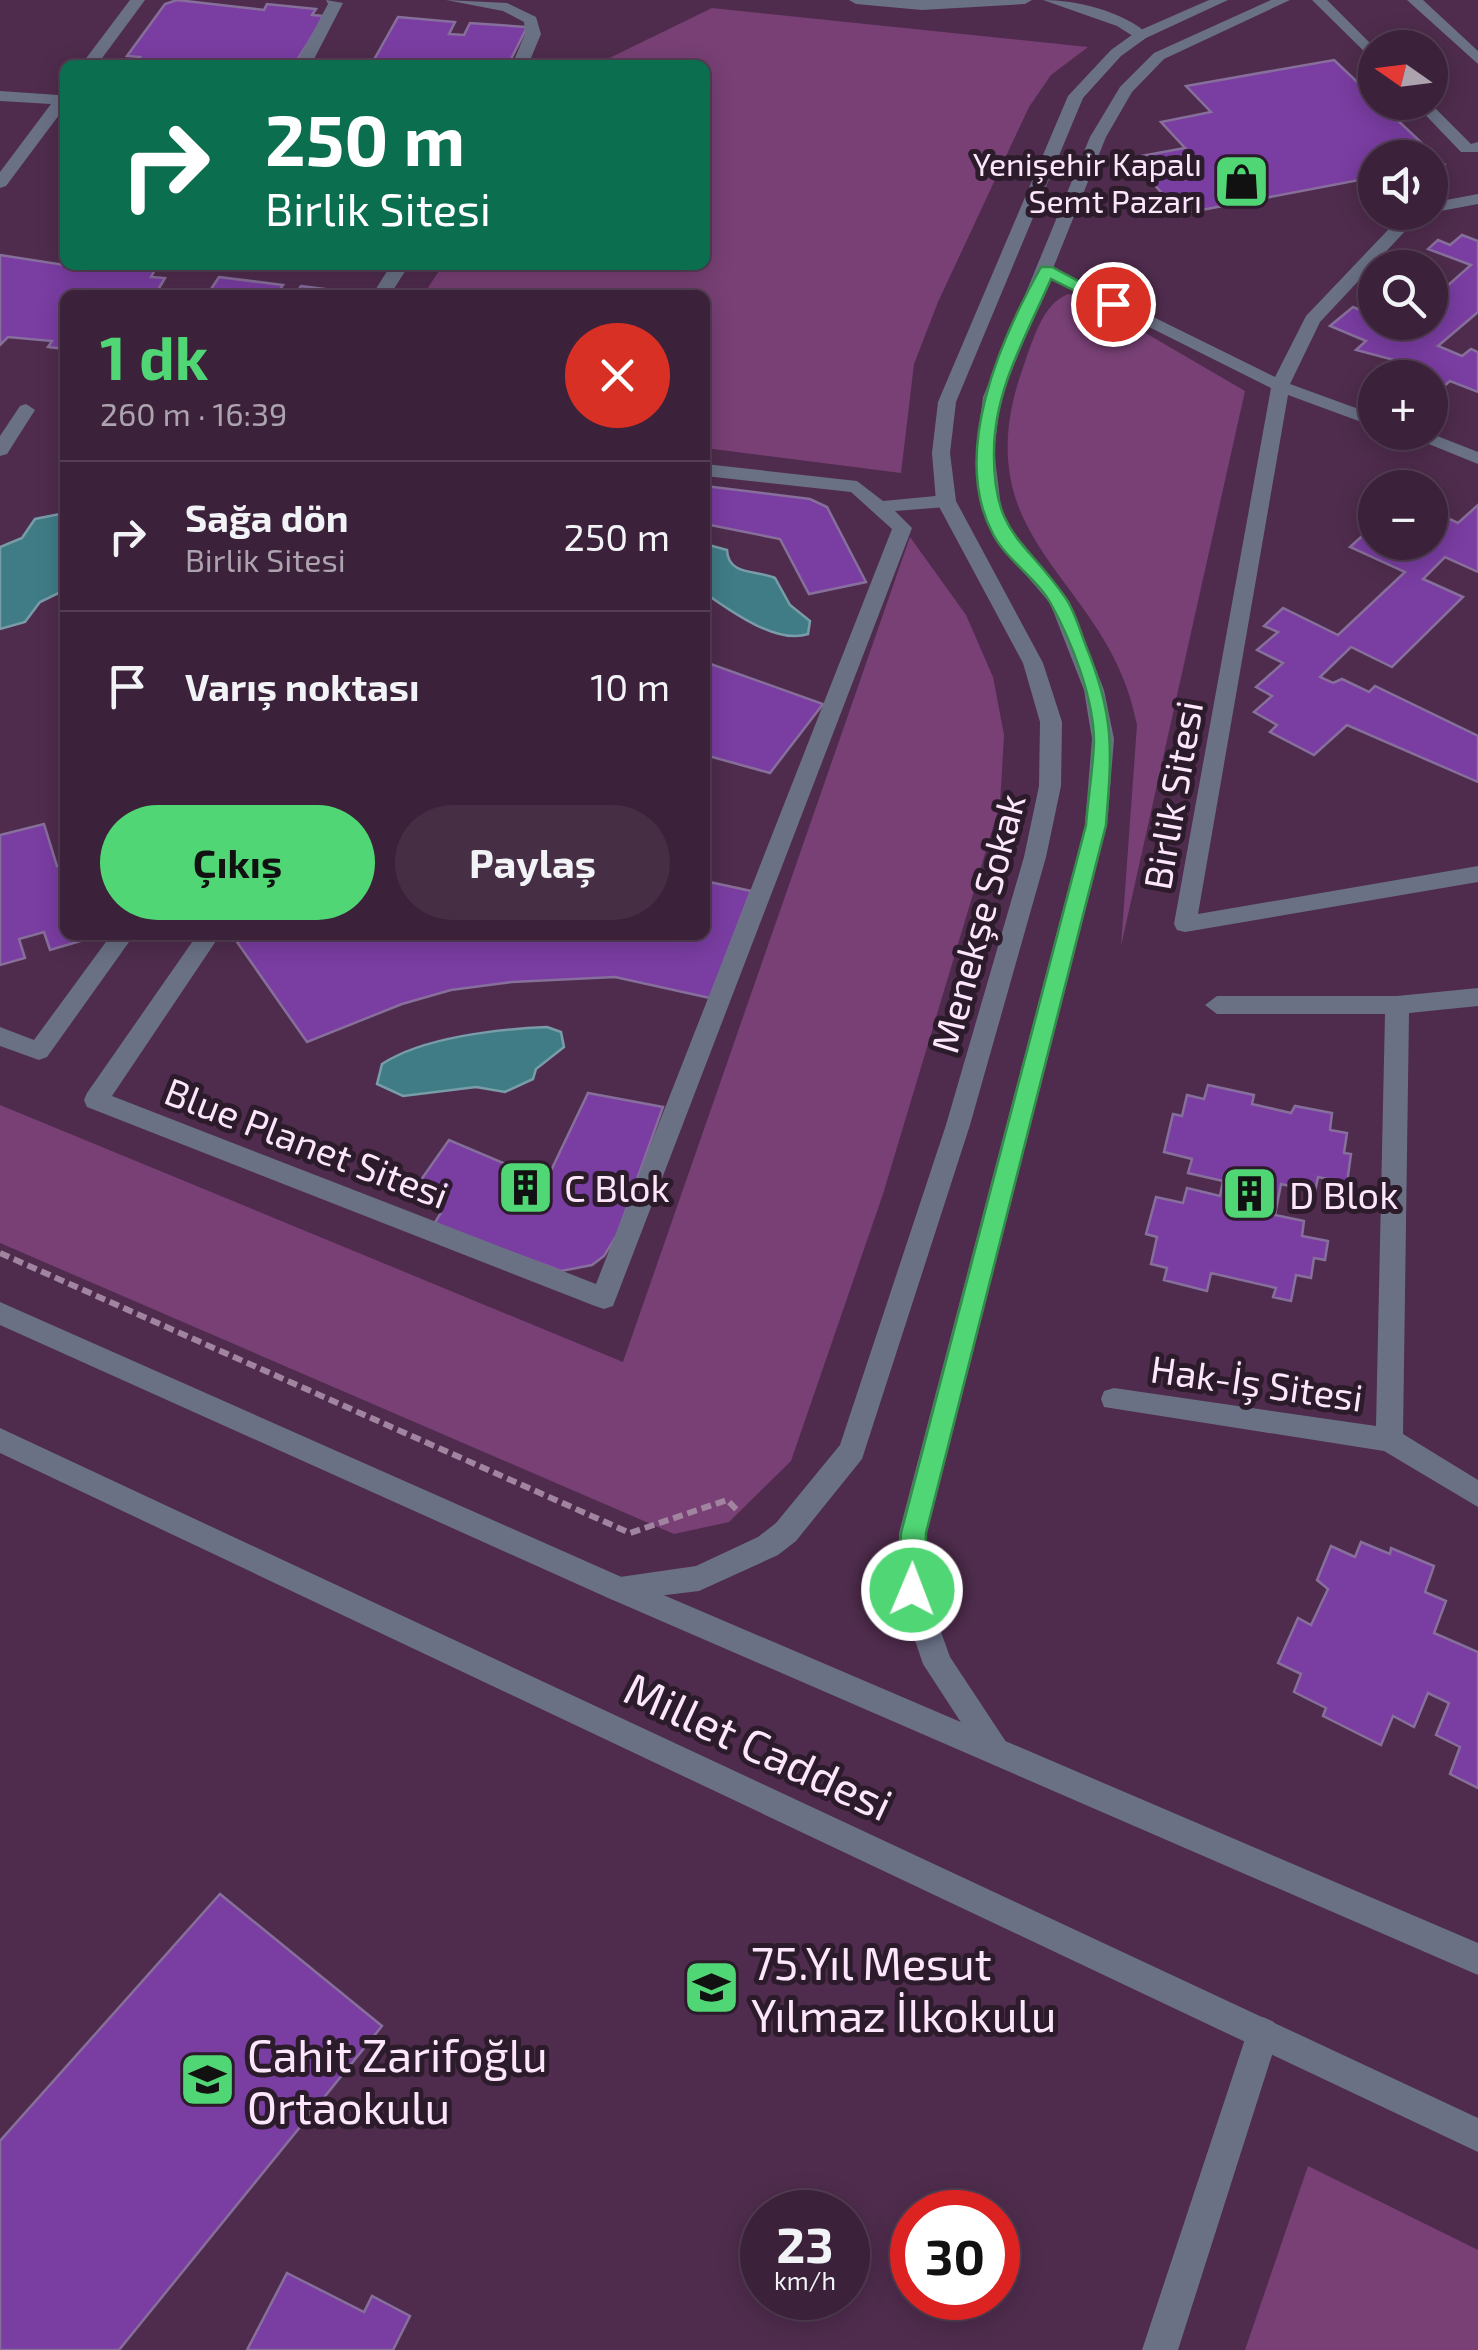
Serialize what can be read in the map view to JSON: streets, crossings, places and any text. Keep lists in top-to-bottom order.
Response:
{
  "streets": {
    "street": [
      "Birlik Sitesi",
      "Menekşe Sokak",
      "Blue Planet Sitesi",
      "Hak-İş Sitesi",
      "Millet Caddesi"
    ]
  },
  "places": {
    "shop": ["Yenişehir Kapalı Semt Pazarı"],
    "building": ["C Blok", "D Blok"],
    "school or university": ["75.Yıl Mesut Yılmaz İlkokulu", "Cahit Zarifoğlu Ortaokulu"]
  },
  "north": "left",
  "page": {
    "map_buttons": ["+", "−"],
    "turn": ["250 m", "Birlik Sitesi"],
    "heading": ["1 dk", "260 m · 16:39"],
    "list": [
      {
        "name": "Sağa dön",
        "note": "Birlik Sitesi",
        "value": "250 m"
      },
      {
        "name": "Varış noktası",
        "value": "10 m"
      }
    ],
    "buttons": ["Çıkış", "Paylaş"],
    "speed": "23 km/h",
    "limit": "30"
  }
}
